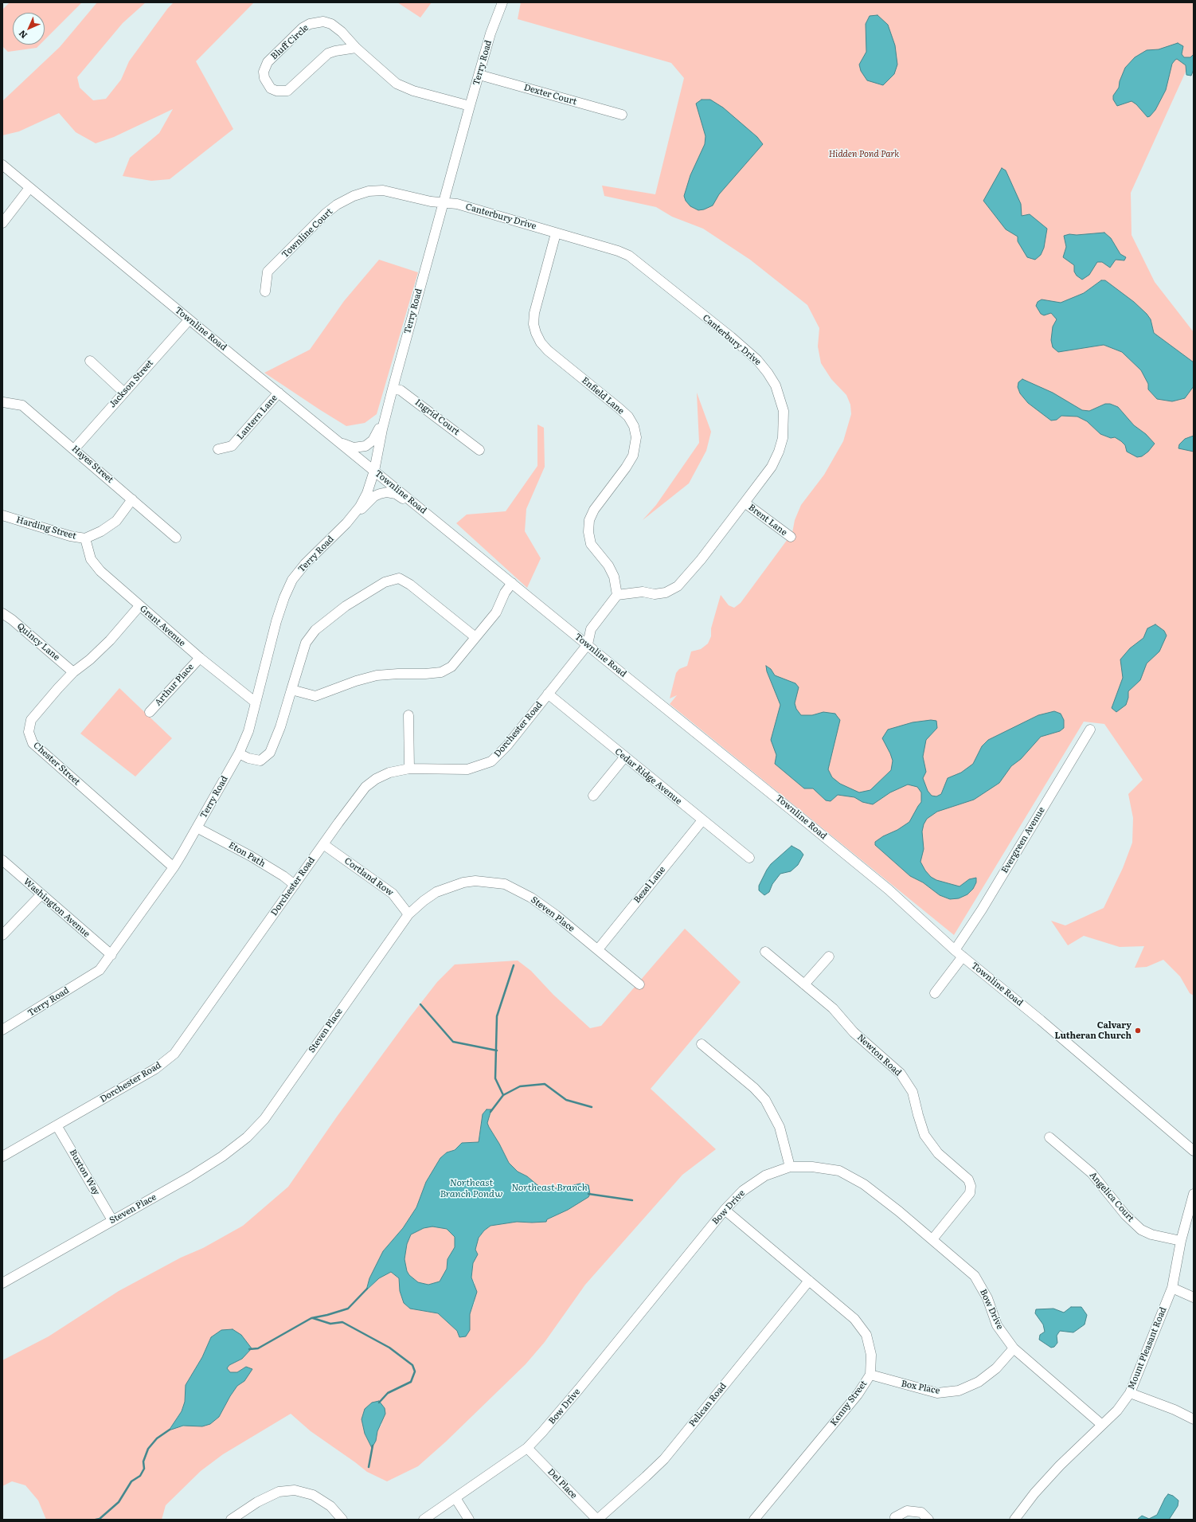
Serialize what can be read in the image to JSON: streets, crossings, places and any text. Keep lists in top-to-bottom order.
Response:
{
  "streets": {
    "street": [
      "Bluff Circle",
      "Terry Road",
      "Dexter Court",
      "Canterbury Drive",
      "Townline Court",
      "Townline Road",
      "Jackson Street",
      "Enfield Lane",
      "Lantern Lane",
      "Ingrid Court",
      "Hayes Street",
      "Brent Lane",
      "Harding Street",
      "Grant Avenue",
      "Quincy Lane",
      "Arthur Place",
      "Dorchester Road",
      "Chester Street",
      "Cedar Ridge Avenue",
      "Evergreen Avenue",
      "Eton Path",
      "Cortland Row",
      "Bezel Lane",
      "Washington Avenue",
      "Steven Place",
      "Newton Road",
      "Buxton Way",
      "Angelica Court",
      "Bow Drive",
      "Mount Pleasant Road",
      "Box Place",
      "Kenny Street",
      "Pelican Road",
      "Del Place"
    ]
  },
  "crossings": [
    ["Bluff Circle", "Terry Road"],
    ["Terry Road", "Dexter Court"],
    ["Terry Road", "Canterbury Drive"],
    ["Terry Road", "Townline Court"],
    ["Terry Road", "Townline Road"],
    ["Terry Road", "Ingrid Court"],
    ["Terry Road", "Grant Avenue"],
    ["Terry Road", "Chester Street"],
    ["Terry Road", "Eton Path"],
    ["Terry Road", "Washington Avenue"],
    ["Canterbury Drive", "Townline Court"],
    ["Canterbury Drive", "Enfield Lane"],
    ["Canterbury Drive", "Brent Lane"],
    ["Townline Road", "Jackson Street"],
    ["Townline Road", "Lantern Lane"],
    ["Townline Road", "Dorchester Road"],
    ["Townline Road", "Evergreen Avenue"],
    ["Jackson Street", "Hayes Street"],
    ["Hayes Street", "Harding Street"],
    ["Harding Street", "Grant Avenue"],
    ["Grant Avenue", "Arthur Place"],
    ["Grant Avenue", "Chester Street"],
    ["Quincy Lane", "Chester Street"],
    ["Dorchester Road", "Cedar Ridge Avenue"],
    ["Dorchester Road", "Eton Path"],
    ["Dorchester Road", "Cortland Row"],
    ["Dorchester Road", "Buxton Way"],
    ["Cedar Ridge Avenue", "Bezel Lane"],
    ["Cortland Row", "Steven Place"],
    ["Bezel Lane", "Steven Place"],
    ["Steven Place", "Buxton Way"],
    ["Newton Road", "Bow Drive"],
    ["Angelica Court", "Mount Pleasant Road"],
    ["Bow Drive", "Mount Pleasant Road"],
    ["Bow Drive", "Box Place"],
    ["Bow Drive", "Kenny Street"],
    ["Bow Drive", "Del Place"],
    ["Box Place", "Kenny Street"],
    ["Kenny Street", "Pelican Road"],
    ["Pelican Road", "Del Place"]
  ],
  "water": ["Northeast Branch Pondw", "Northeast Branch"],
  "parks": ["Hidden Pond Park"],
  "places": ["Calvary Lutheran Church"],
  "north": "bottom left"
}
